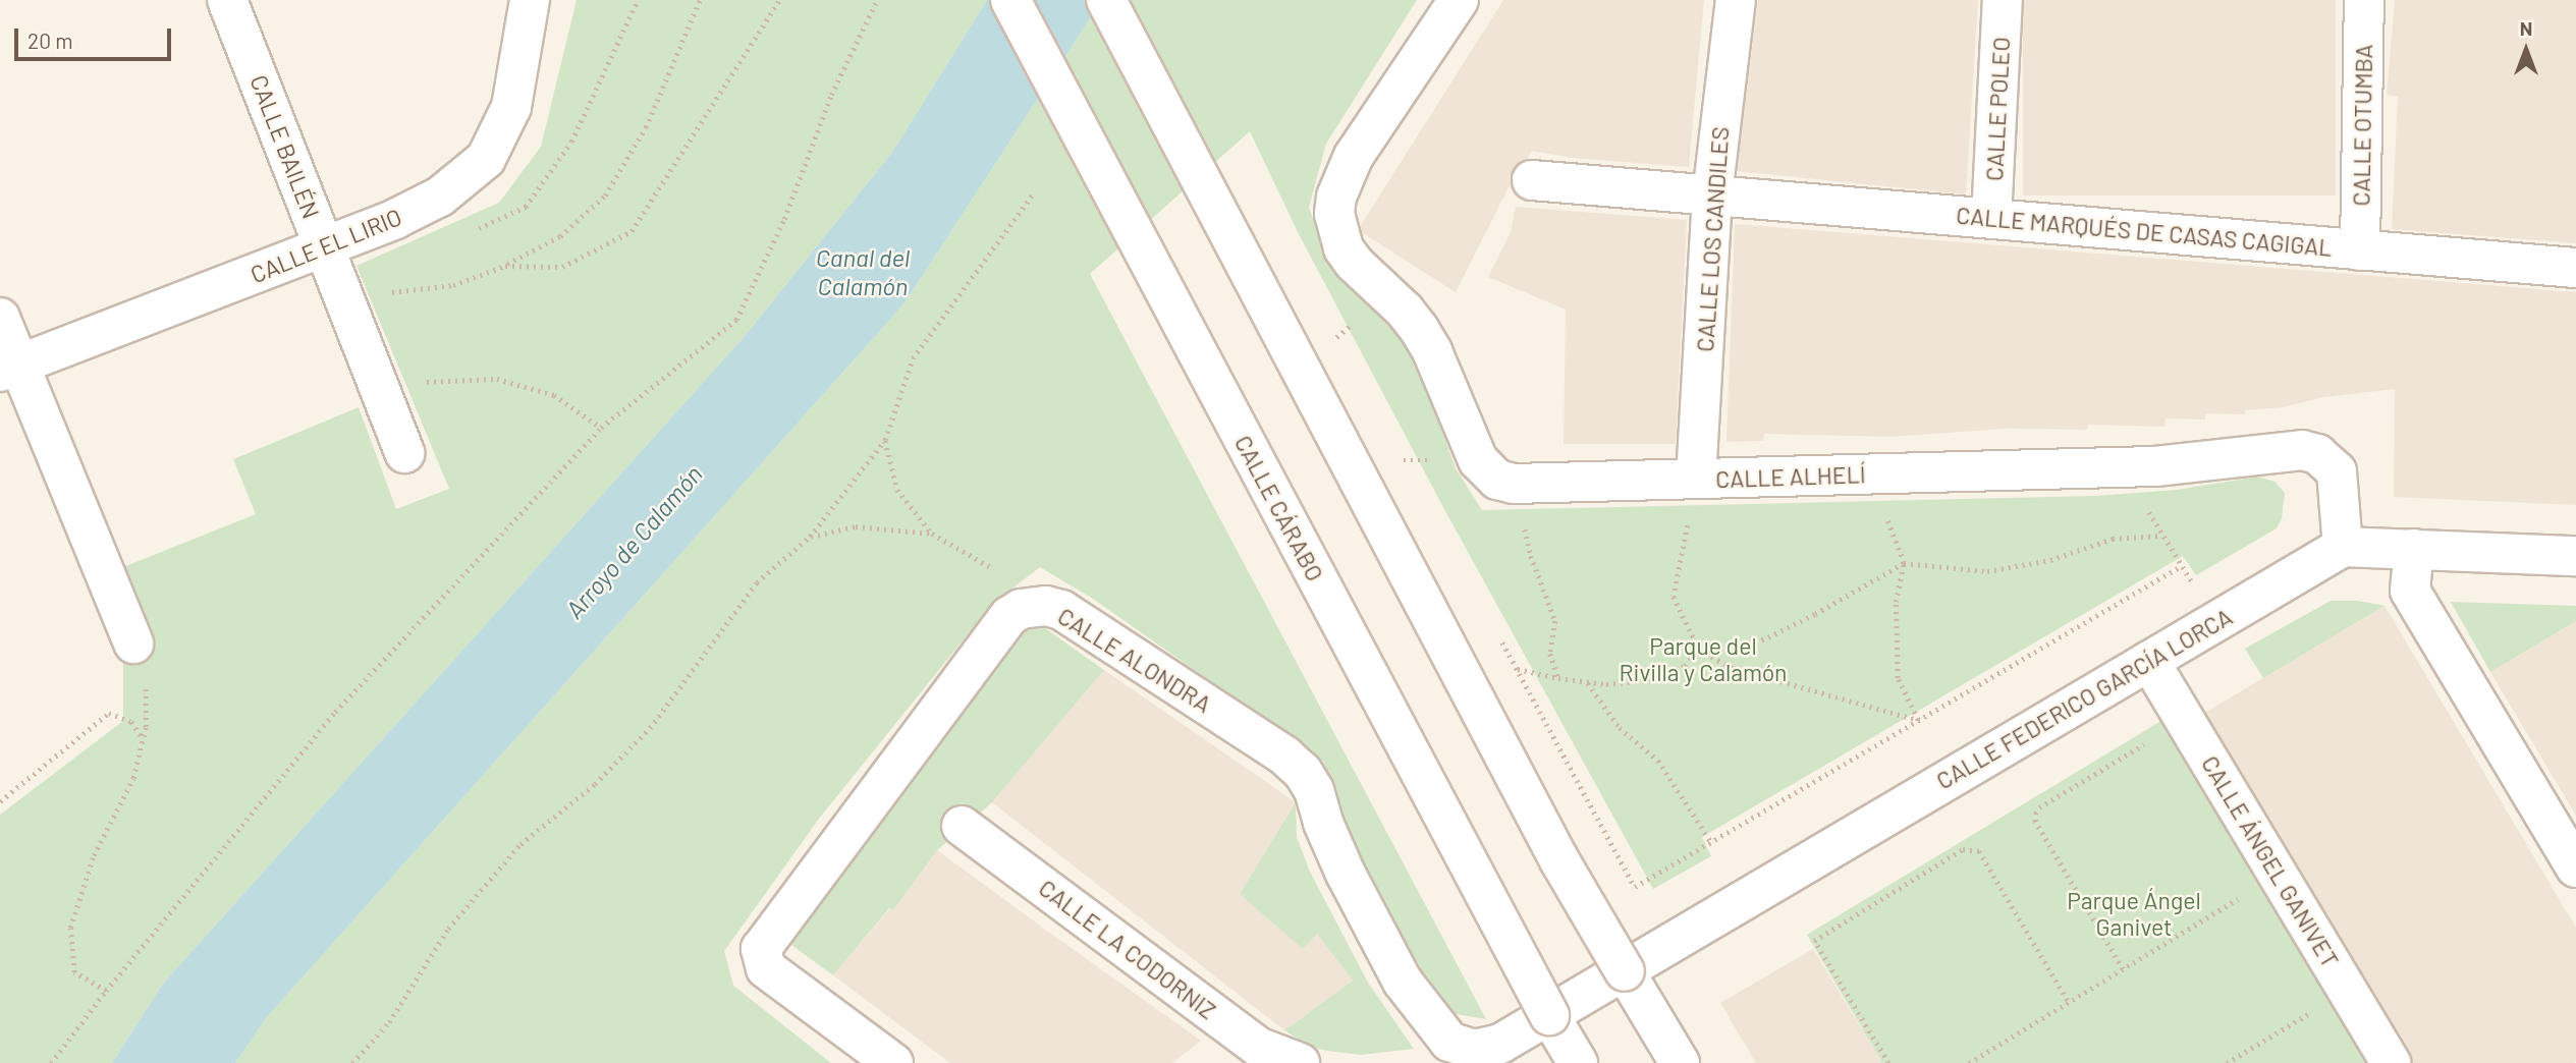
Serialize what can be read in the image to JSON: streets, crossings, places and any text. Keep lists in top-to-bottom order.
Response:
{
  "streets": {
    "street": [
      "CALLE POLEO",
      "CALLE OTUMBA",
      "CALLE BAILÉN",
      "CALLE MARQUÉS DE CASAS CAGIGAL",
      "CALLE LOS CANDILES",
      "CALLE EL LIRIO",
      "CALLE ALHELÍ",
      "CALLE CÁRABO",
      "CALLE ALONDRA",
      "CALLE FEDERICO GARCÍA LORCA",
      "CALLE ÁNGEL GANIVET",
      "CALLE LA CODORNIZ"
    ]
  },
  "crossings": [
    ["CALLE POLEO", "CALLE MARQUÉS DE CASAS CAGIGAL"],
    ["CALLE OTUMBA", "CALLE MARQUÉS DE CASAS CAGIGAL"],
    ["CALLE BAILÉN", "CALLE EL LIRIO"],
    ["CALLE MARQUÉS DE CASAS CAGIGAL", "CALLE LOS CANDILES"],
    ["CALLE LOS CANDILES", "CALLE ALHELÍ"],
    ["CALLE ALHELÍ", "CALLE FEDERICO GARCÍA LORCA"],
    ["CALLE CÁRABO", "CALLE FEDERICO GARCÍA LORCA"],
    ["CALLE FEDERICO GARCÍA LORCA", "CALLE ÁNGEL GANIVET"]
  ],
  "water": ["Canal del Calamón", "Arroyo de Calamón"],
  "parks": ["Parque del Rivilla y Calamón", "Parque Ángel Ganivet"],
  "scale_bar": "20 m",
  "north": "top"
}
